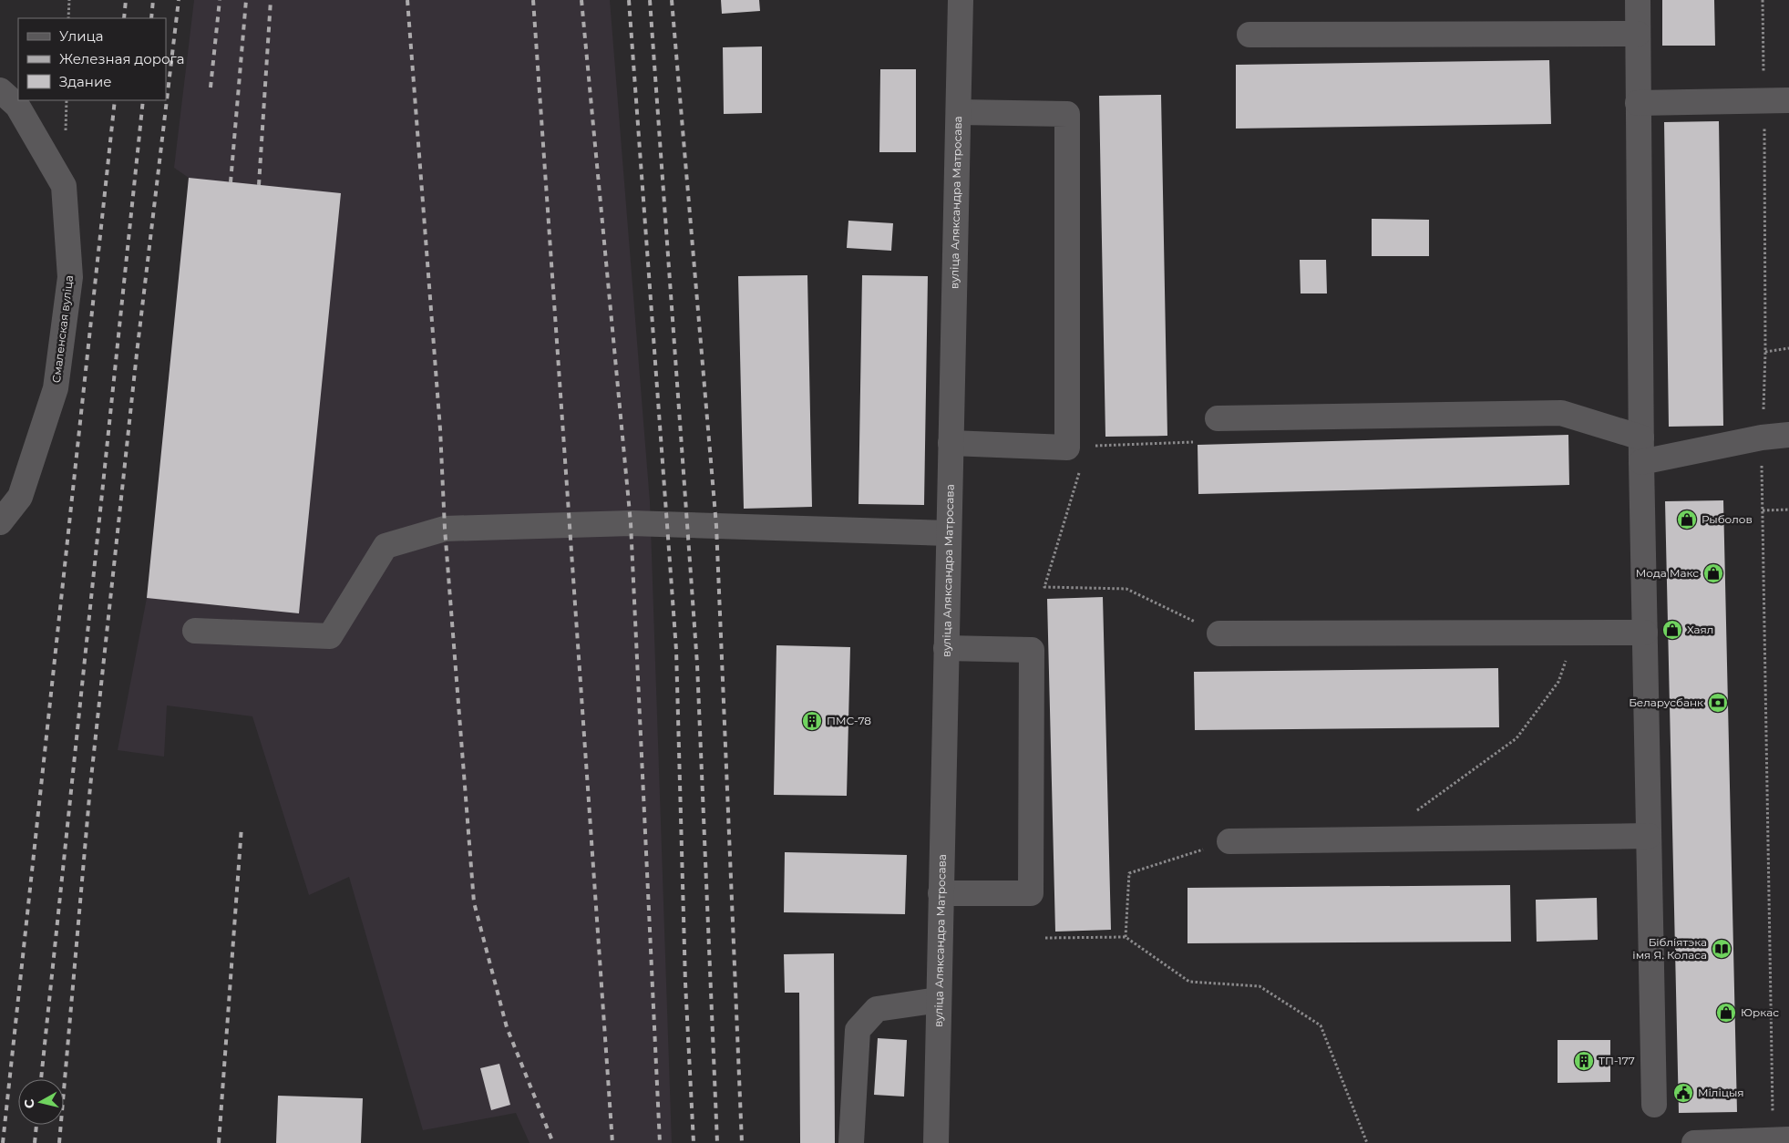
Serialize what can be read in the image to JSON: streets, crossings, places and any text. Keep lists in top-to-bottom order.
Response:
{
  "streets": {
    "street": ["вуліца Аляксандра Матросава", "Смаленская вуліца"]
  },
  "places": {
    "shop": [
      "Рыболов",
      "Мода Макс",
      "Хаял",
      "Юркас"
    ],
    "bank": ["Беларусбанк"],
    "building": ["ПМС-78", "ТП-177"],
    "library": ["Бібліятэка імя Я. Коласа"],
    "public building": ["Міліцыя"]
  },
  "legend": ["Улица", "Железная дорога", "Здание"],
  "north": "left"
}
